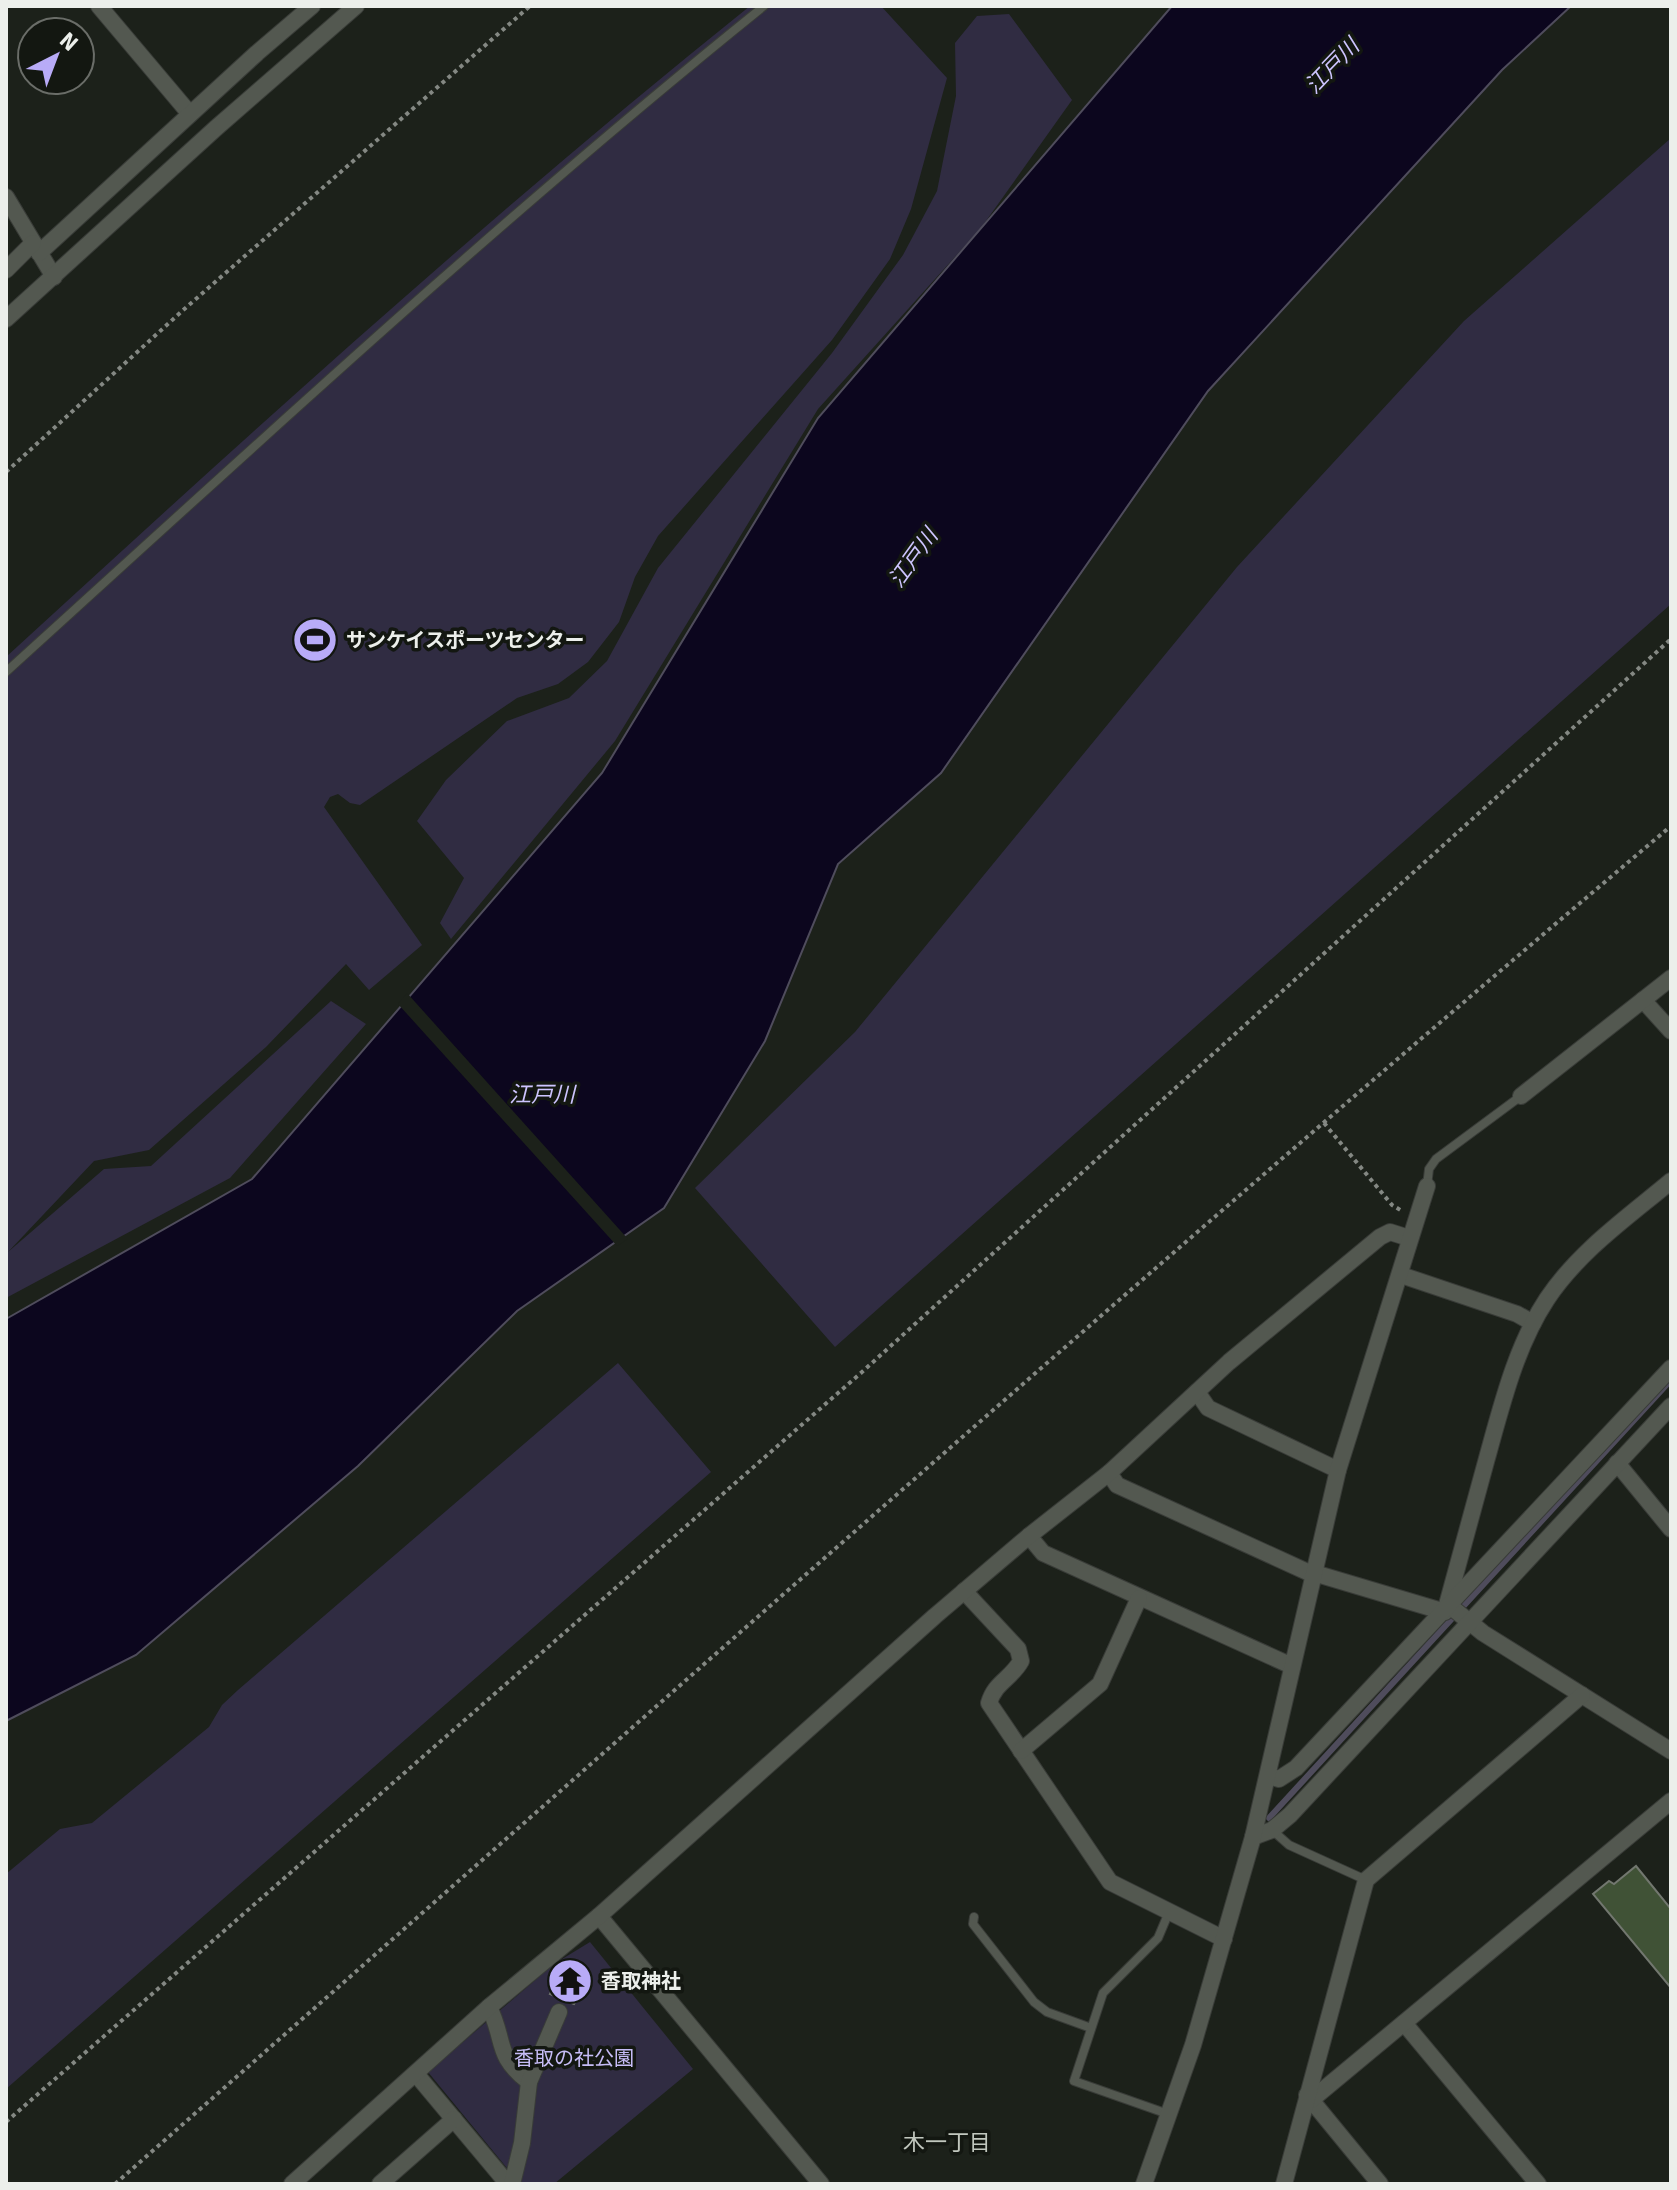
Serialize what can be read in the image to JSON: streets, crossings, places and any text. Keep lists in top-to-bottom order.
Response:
{
  "districts": ["木一丁目"],
  "water": ["江戸川"],
  "parks": ["香取の社公園"],
  "places": {
    "sports": ["サンケイスポーツセンター"],
    "temple": ["香取神社"]
  },
  "north": "top right"
}
